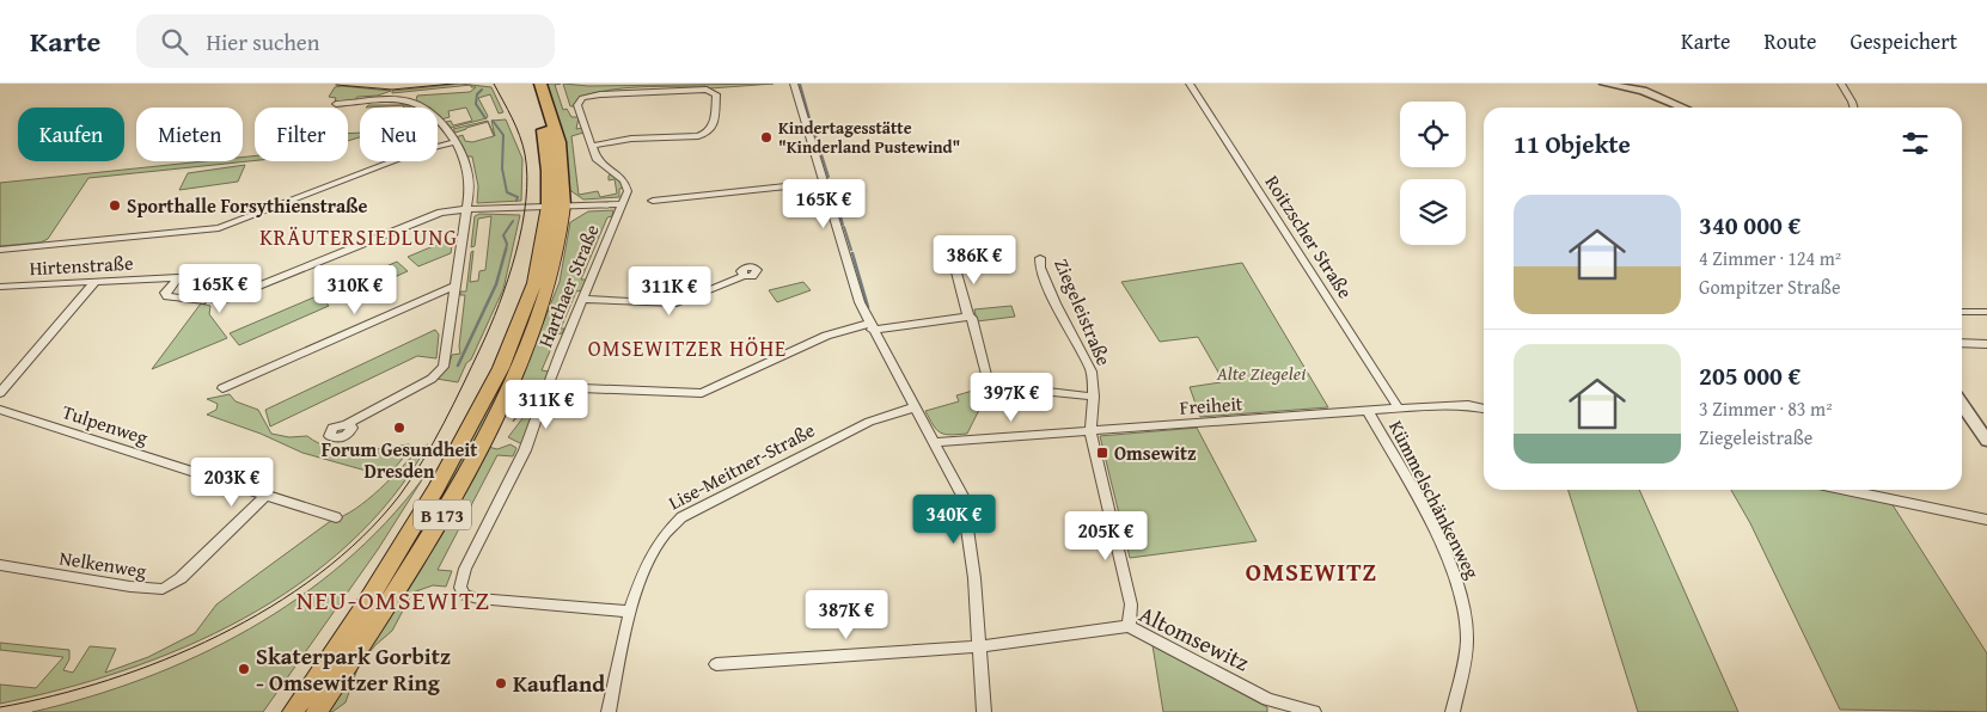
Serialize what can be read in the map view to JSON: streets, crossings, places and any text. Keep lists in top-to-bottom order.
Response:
{
  "streets": {
    "highway": ["B 173"],
    "street": [
      "Roitzscher Straße",
      "Hirtenstraße",
      "Harthaer Straße",
      "Ziegeleistraße",
      "Freiheit",
      "Tulpenweg",
      "Lise-Meitner-Straße",
      "Kümmelschänkenweg",
      "Nelkenweg",
      "Altomsewitz"
    ]
  },
  "crossings": [
    ["Roitzscher Straße", "Freiheit"],
    ["Harthaer Straße", "Lise-Meitner-Straße"],
    ["Ziegeleistraße", "Freiheit"],
    ["Ziegeleistraße", "Altomsewitz"],
    ["Freiheit", "Kümmelschänkenweg"],
    ["Tulpenweg", "Nelkenweg"]
  ],
  "districts": [
    "KRÄUTERSIEDLUNG",
    "OMSEWITZER HÖHE",
    "OMSEWITZ",
    "NEU-OMSEWITZ"
  ],
  "parks": ["Alte Ziegelei"],
  "places": {
    "other": [
      "Kindertagesstätte \"Kinderland Pustewind\"",
      "Sporthalle Forsythienstraße",
      "Forum Gesundheit Dresden",
      "Skaterpark Gorbitz - Omsewitzer Ring",
      "Kaufland"
    ],
    "transit": ["Omsewitz"]
  },
  "page": {
    "header": "Karte",
    "search": "Hier suchen",
    "nav": ["Karte", "Route", "Gespeichert"],
    "chip": [
      "Kaufen",
      "Mieten",
      "Filter",
      "Neu"
    ],
    "heading": "11 Objekte",
    "price": [
      "165K €",
      "386K €",
      "165K €",
      "310K €",
      "311K €",
      "397K €",
      "311K €",
      "203K €",
      "340K €",
      "205K €",
      "387K €"
    ],
    "list": [
      {
        "name": "340 000 €",
        "note": "4 Zimmer · 124 m² · Gompitzer Straße"
      },
      {
        "name": "205 000 €",
        "note": "3 Zimmer · 83 m² · Ziegeleistraße"
      }
    ]
  }
}
